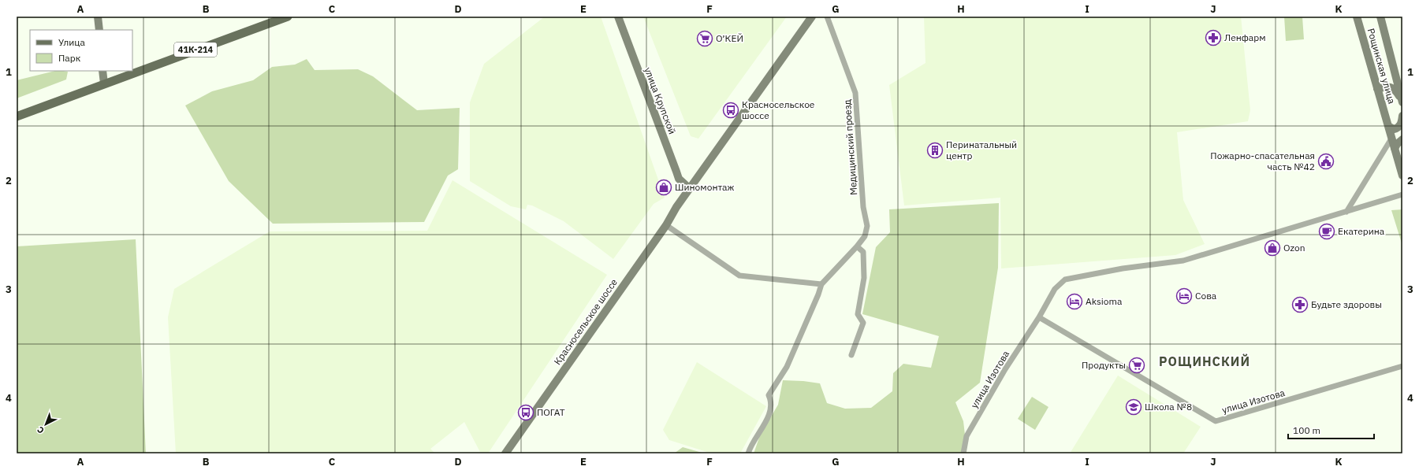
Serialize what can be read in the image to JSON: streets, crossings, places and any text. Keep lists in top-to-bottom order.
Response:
{
  "streets": {
    "main road": ["41К-214"],
    "street": [
      "Рощинская улица",
      "улица Крупской",
      "Медицинский проезд",
      "Красносельское шоссе",
      "улица Изотова"
    ]
  },
  "crossings": [
    ["улица Крупской", "Красносельское шоссе"]
  ],
  "districts": ["РОЩИНСКИЙ"],
  "places": {
    "pharmacy": ["Ленфарм", "Будьте здоровы"],
    "supermarket": ["О’КЕЙ", "Продукты"],
    "bus stop": ["Красносельское шоссе", "ПОГАТ"],
    "building": ["Перинатальный центр"],
    "public building": ["Пожарно-спасательная часть №42"],
    "shop": ["Шиномонтаж", "Ozon"],
    "cafe": ["Екатерина"],
    "hotel": ["Сова", "Aksioma"],
    "school or university": ["Школа №8"]
  },
  "legend": ["Улица", "Парк"],
  "scale_bar": "100 m",
  "north": "bottom left",
  "grid": {
    "columns": [
      "A",
      "B",
      "C",
      "D",
      "E",
      "F",
      "G",
      "H",
      "I",
      "J",
      "K"
    ],
    "rows": [
      "1",
      "2",
      "3",
      "4"
    ]
  }
}
